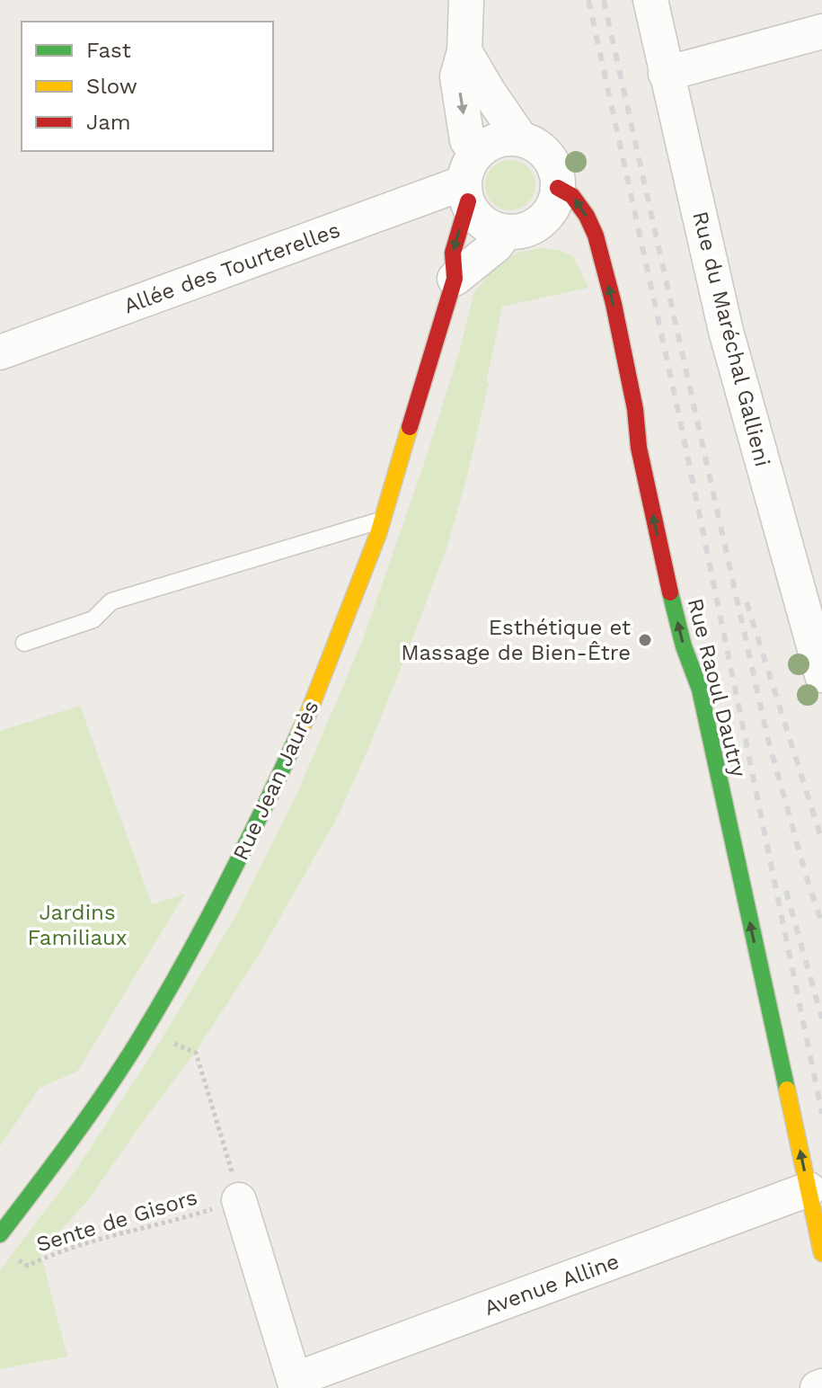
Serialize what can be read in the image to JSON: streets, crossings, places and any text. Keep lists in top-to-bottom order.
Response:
{
  "streets": {
    "street": [
      "Allée des Tourterelles",
      "Rue du Maréchal Gallieni",
      "Rue Raoul Dautry",
      "Rue Jean Jaurès",
      "Avenue Alline"
    ],
    "path": ["Sente de Gisors"]
  },
  "crossings": [
    ["Allée des Tourterelles", "Rue Raoul Dautry"],
    ["Allée des Tourterelles", "Rue Jean Jaurès"],
    ["Rue Raoul Dautry", "Rue Jean Jaurès"],
    ["Rue Raoul Dautry", "Avenue Alline"],
    ["Sente de Gisors", "Avenue Alline"]
  ],
  "one_way": ["Rue Raoul Dautry"],
  "parks": ["Jardins Familiaux"],
  "places": ["Esthétique et Massage de Bien-Être"],
  "legend": ["Fast", "Slow", "Jam"]
}
